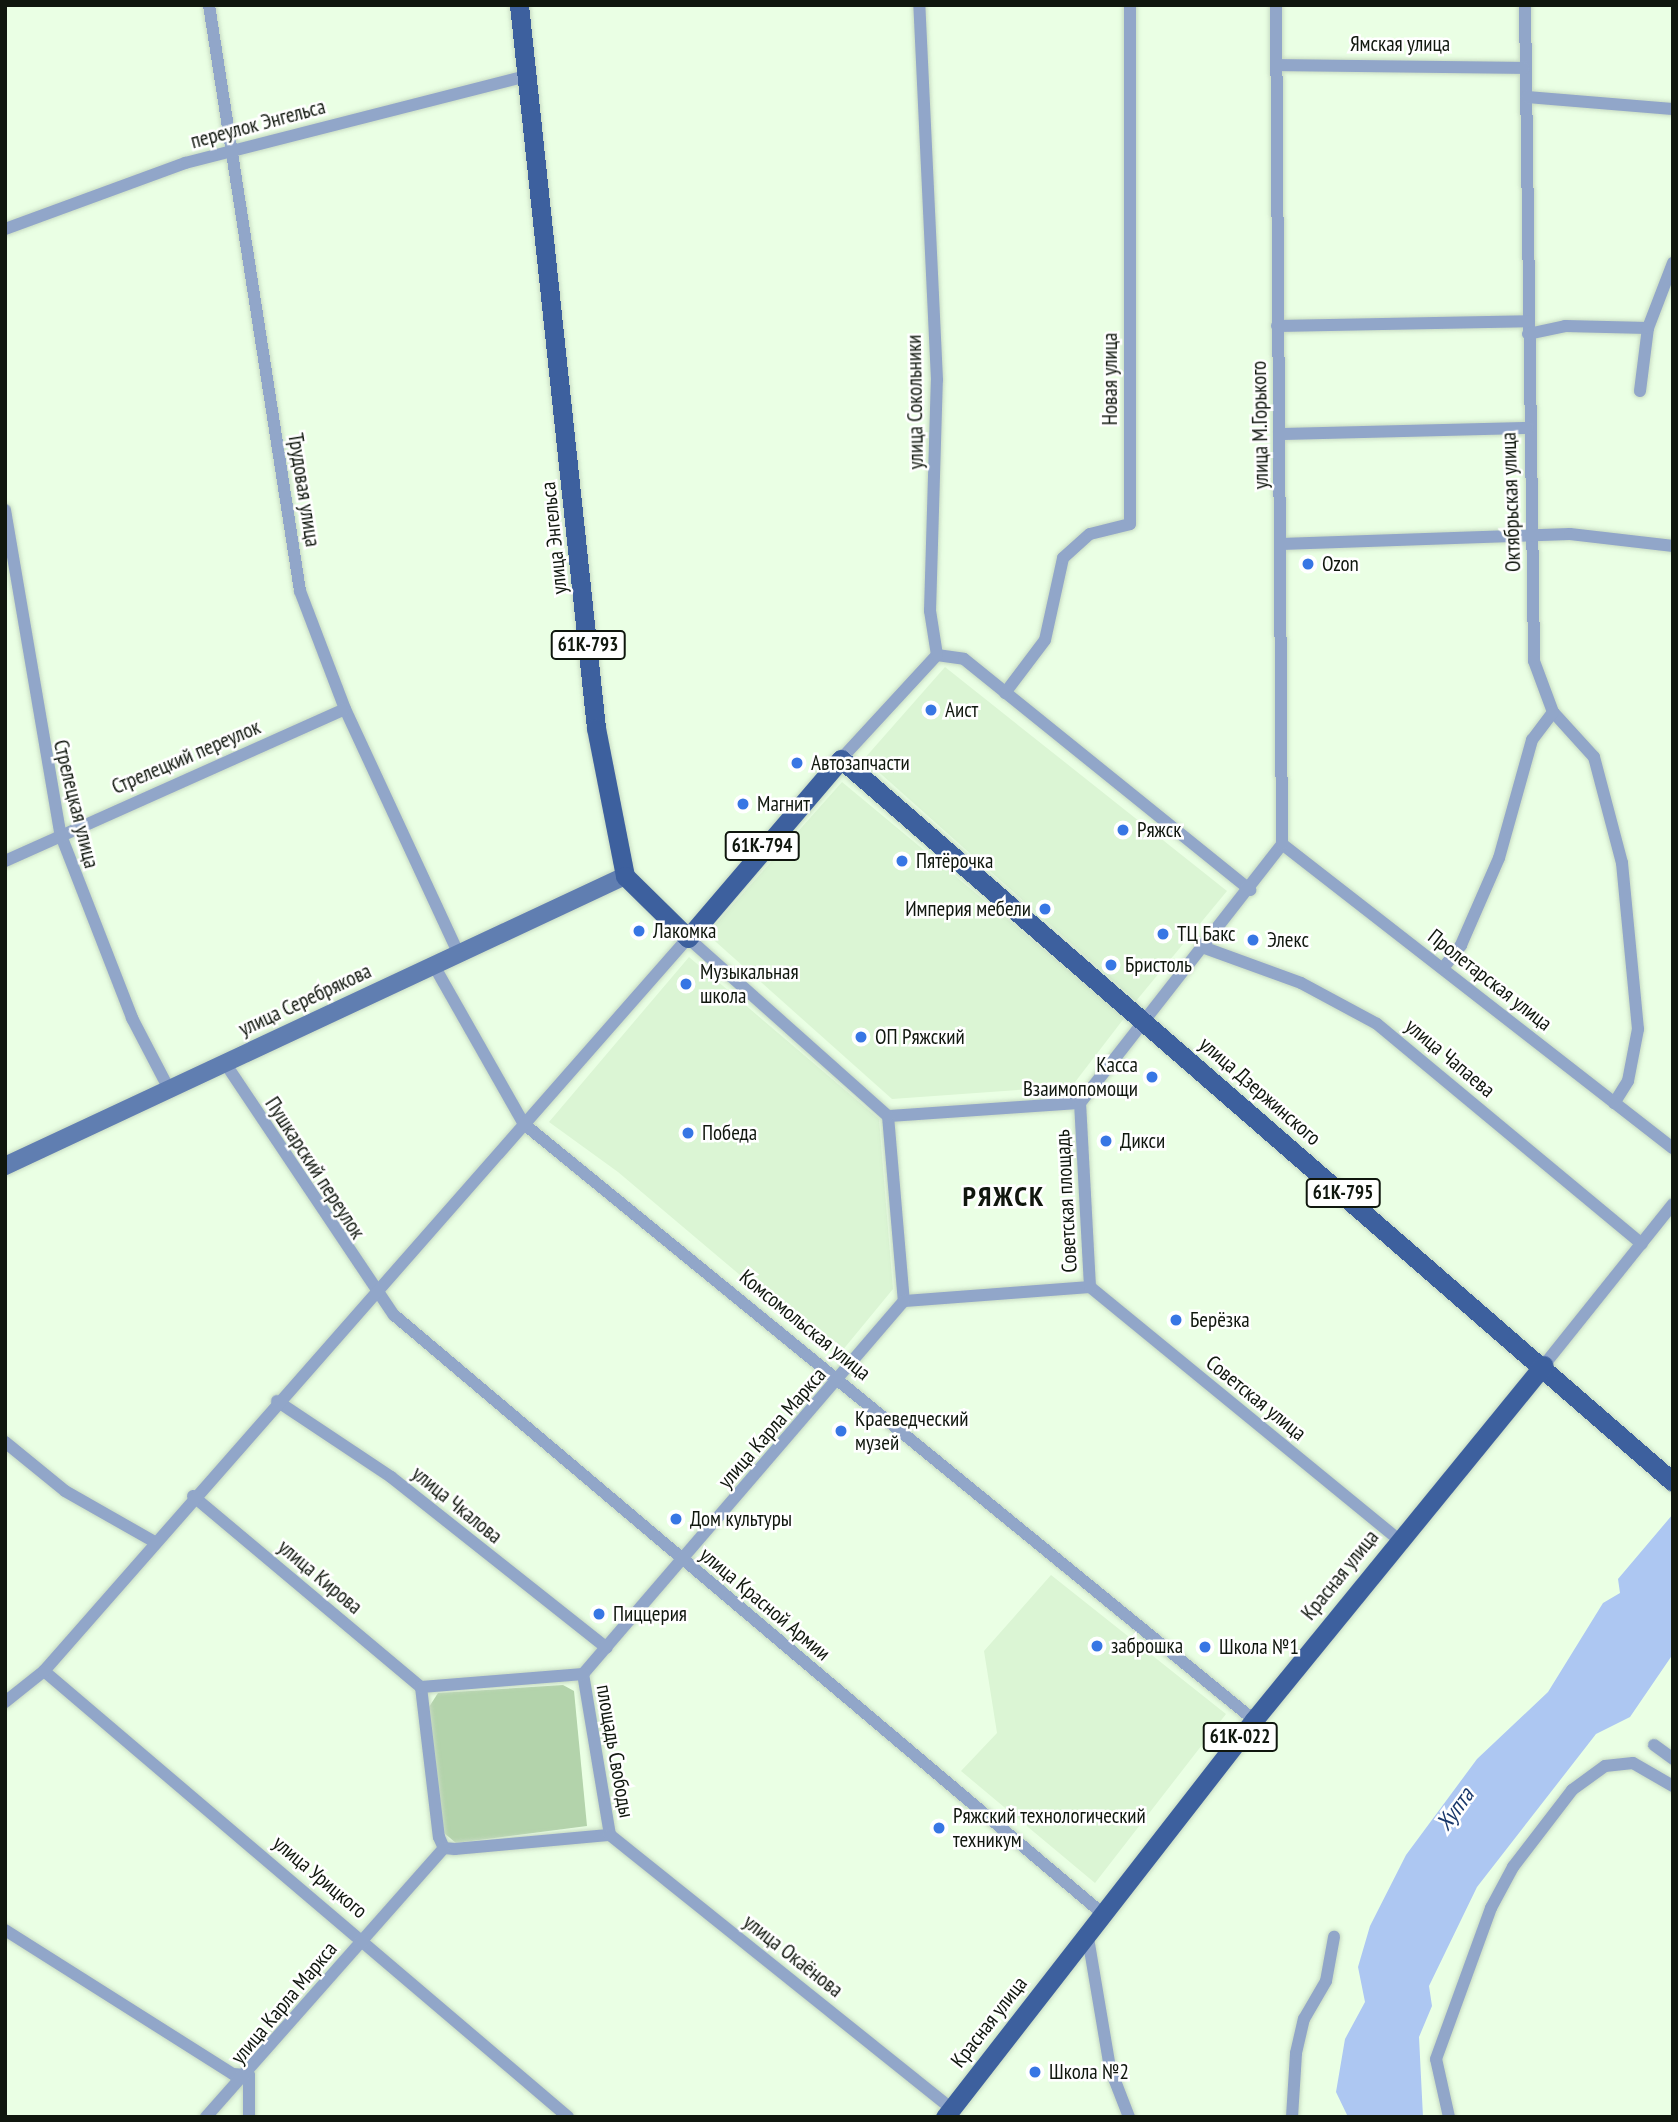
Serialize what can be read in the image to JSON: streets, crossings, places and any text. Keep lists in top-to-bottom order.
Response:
{
  "streets": {
    "main road": [
      "улица Энгельса",
      "61К-793",
      "61К-794",
      "улица Серебрякова",
      "улица Дзержинского",
      "61К-795",
      "Красная улица",
      "61К-022"
    ],
    "street": [
      "Ямская улица",
      "переулок Энгельса",
      "Новая улица",
      "улица Сокольники",
      "улица М.Горького",
      "Трудовая улица",
      "Октябрьская улица",
      "Стрелецкий переулок",
      "Стрелецкая улица",
      "Пролетарская улица",
      "улица Чапаева",
      "Пушкарский переулок",
      "Советская площадь",
      "Комсомольская улица",
      "Советская улица",
      "улица Карла Маркса",
      "улица Чкалова",
      "улица Кирова",
      "улица Красной Армии",
      "площадь Свободы",
      "улица Урицкого",
      "улица Окаёнова"
    ]
  },
  "crossings": [
    ["Ямская улица", "улица М.Горького"],
    ["Ямская улица", "Октябрьская улица"],
    ["переулок Энгельса", "Трудовая улица"],
    ["переулок Энгельса", "улица Энгельса"],
    ["улица М.Горького", "Пролетарская улица"],
    ["Трудовая улица", "Стрелецкий переулок"],
    ["Трудовая улица", "улица Серебрякова"],
    ["улица Энгельса", "улица Серебрякова"],
    ["Стрелецкий переулок", "Стрелецкая улица"],
    ["Стрелецкая улица", "улица Серебрякова"],
    ["61К-794", "улица Дзержинского"],
    ["улица Серебрякова", "Пушкарский переулок"],
    ["улица Дзержинского", "Красная улица"],
    ["Пушкарский переулок", "улица Красной Армии"],
    ["Советская площадь", "Советская улица"],
    ["Советская площадь", "улица Карла Маркса"],
    ["Комсомольская улица", "улица Карла Маркса"],
    ["Комсомольская улица", "Красная улица"],
    ["Советская улица", "Красная улица"],
    ["улица Карла Маркса", "улица Чкалова"],
    ["улица Карла Маркса", "улица Красной Армии"],
    ["улица Карла Маркса", "площадь Свободы"],
    ["улица Карла Маркса", "улица Урицкого"],
    ["Красная улица", "улица Красной Армии"],
    ["Красная улица", "улица Окаёнова"],
    ["улица Кирова", "площадь Свободы"],
    ["площадь Свободы", "улица Окаёнова"]
  ],
  "districts": ["РЯЖСК"],
  "water": ["Хупта"],
  "places": [
    "Ozon",
    "Аист",
    "Автозапчасти",
    "Магнит",
    "Ряжск",
    "Пятёрочка",
    "Империя мебели",
    "Лакомка",
    "ТЦ Бакс",
    "Элекс",
    "Бристоль",
    "Музыкальная школа",
    "ОП Ряжский",
    "Касса Взаимопомощи",
    "Победа",
    "Дикси",
    "Берёзка",
    "Краеведческий музей",
    "Дом культуры",
    "Пиццерия",
    "заброшка",
    "Школа №1",
    "Ряжский технологический техникум",
    "Школа №2"
  ]
}
